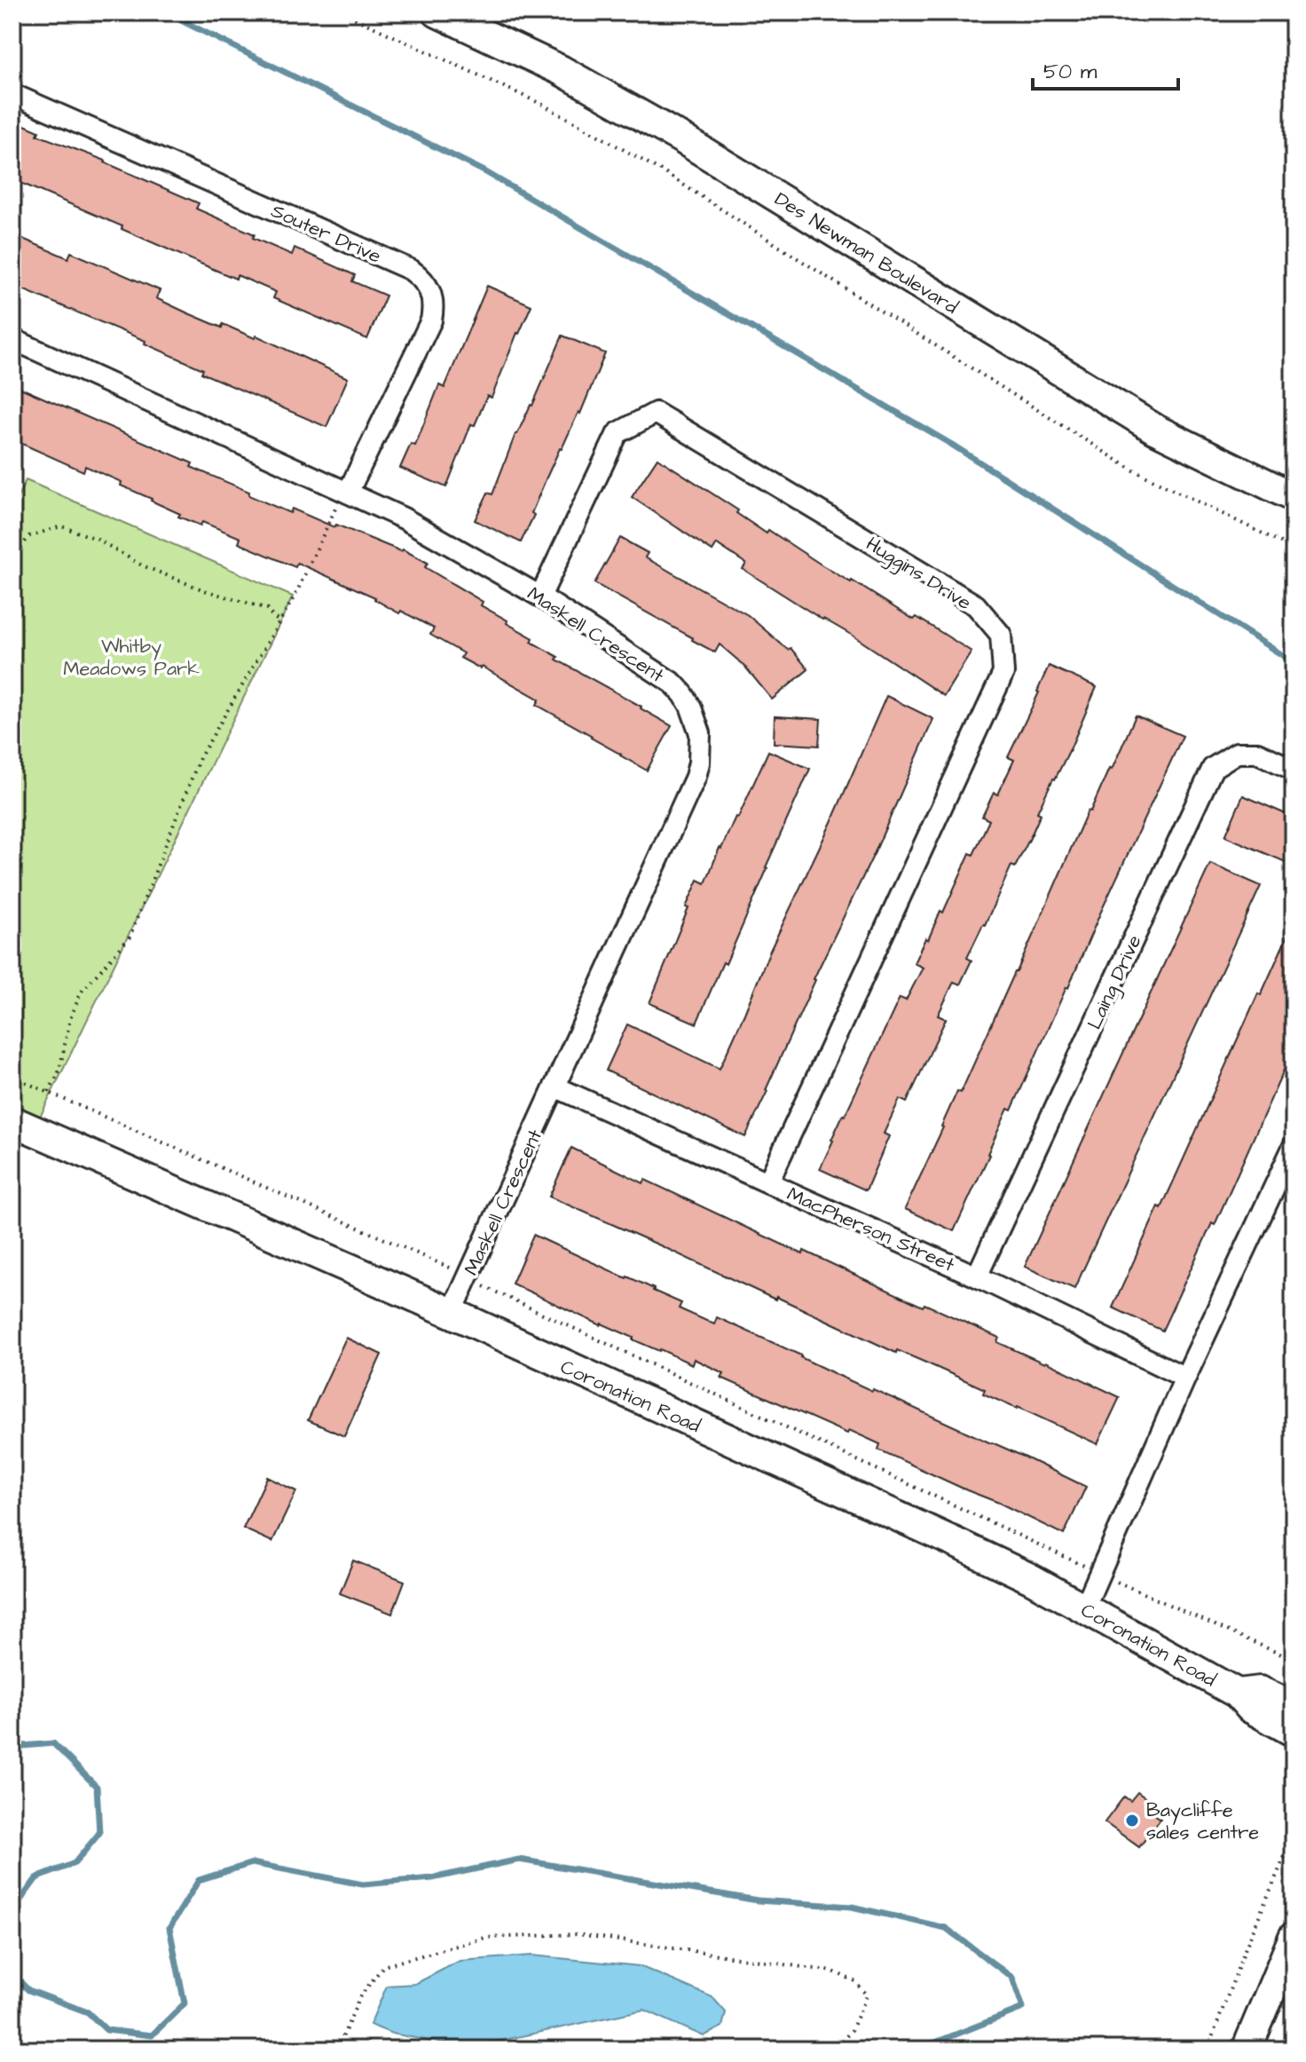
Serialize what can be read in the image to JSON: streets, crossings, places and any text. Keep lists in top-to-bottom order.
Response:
{
  "streets": {
    "street": [
      "Souter Drive",
      "Des Newman Boulevard",
      "Huggins Drive",
      "Maskell Crescent",
      "Laing Drive",
      "MacPherson Street",
      "Coronation Road"
    ]
  },
  "crossings": [
    ["Souter Drive", "Maskell Crescent"],
    ["Huggins Drive", "Maskell Crescent"],
    ["Huggins Drive", "MacPherson Street"],
    ["Maskell Crescent", "MacPherson Street"],
    ["Maskell Crescent", "Coronation Road"],
    ["Laing Drive", "MacPherson Street"]
  ],
  "parks": ["Whitby Meadows Park"],
  "places": ["Baycliffe sales centre"],
  "scale_bar": "50 m"
}
